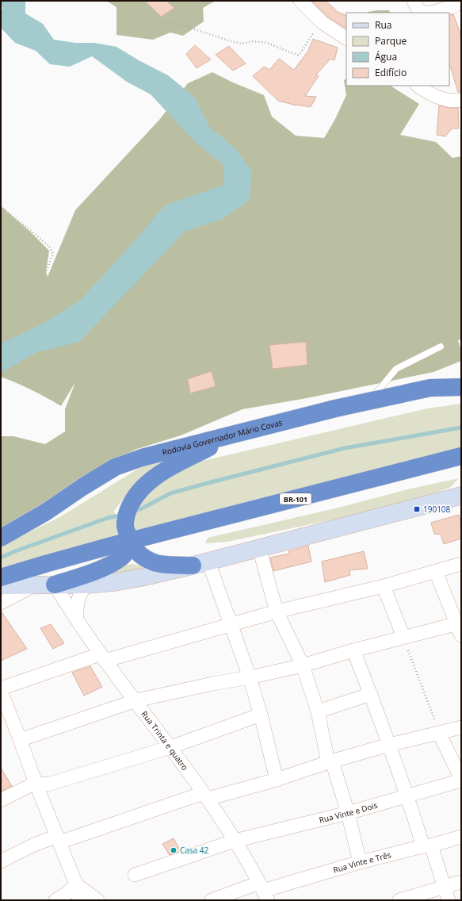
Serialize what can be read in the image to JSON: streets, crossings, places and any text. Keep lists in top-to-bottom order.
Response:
{
  "streets": {
    "highway": ["Rodovia Governador Mário Covas", "BR-101"],
    "street": ["Rua Trinta e quatro", "Rua Vinte e Dois", "Rua Vinte e Três"]
  },
  "crossings": [
    ["Rua Trinta e quatro", "Rua Vinte e Dois"],
    ["Rua Trinta e quatro", "Rua Vinte e Três"]
  ],
  "places": {
    "transit": ["190108"],
    "other": ["Casa 42"]
  },
  "legend": [
    "Rua",
    "Parque",
    "Água",
    "Edifício"
  ]
}
